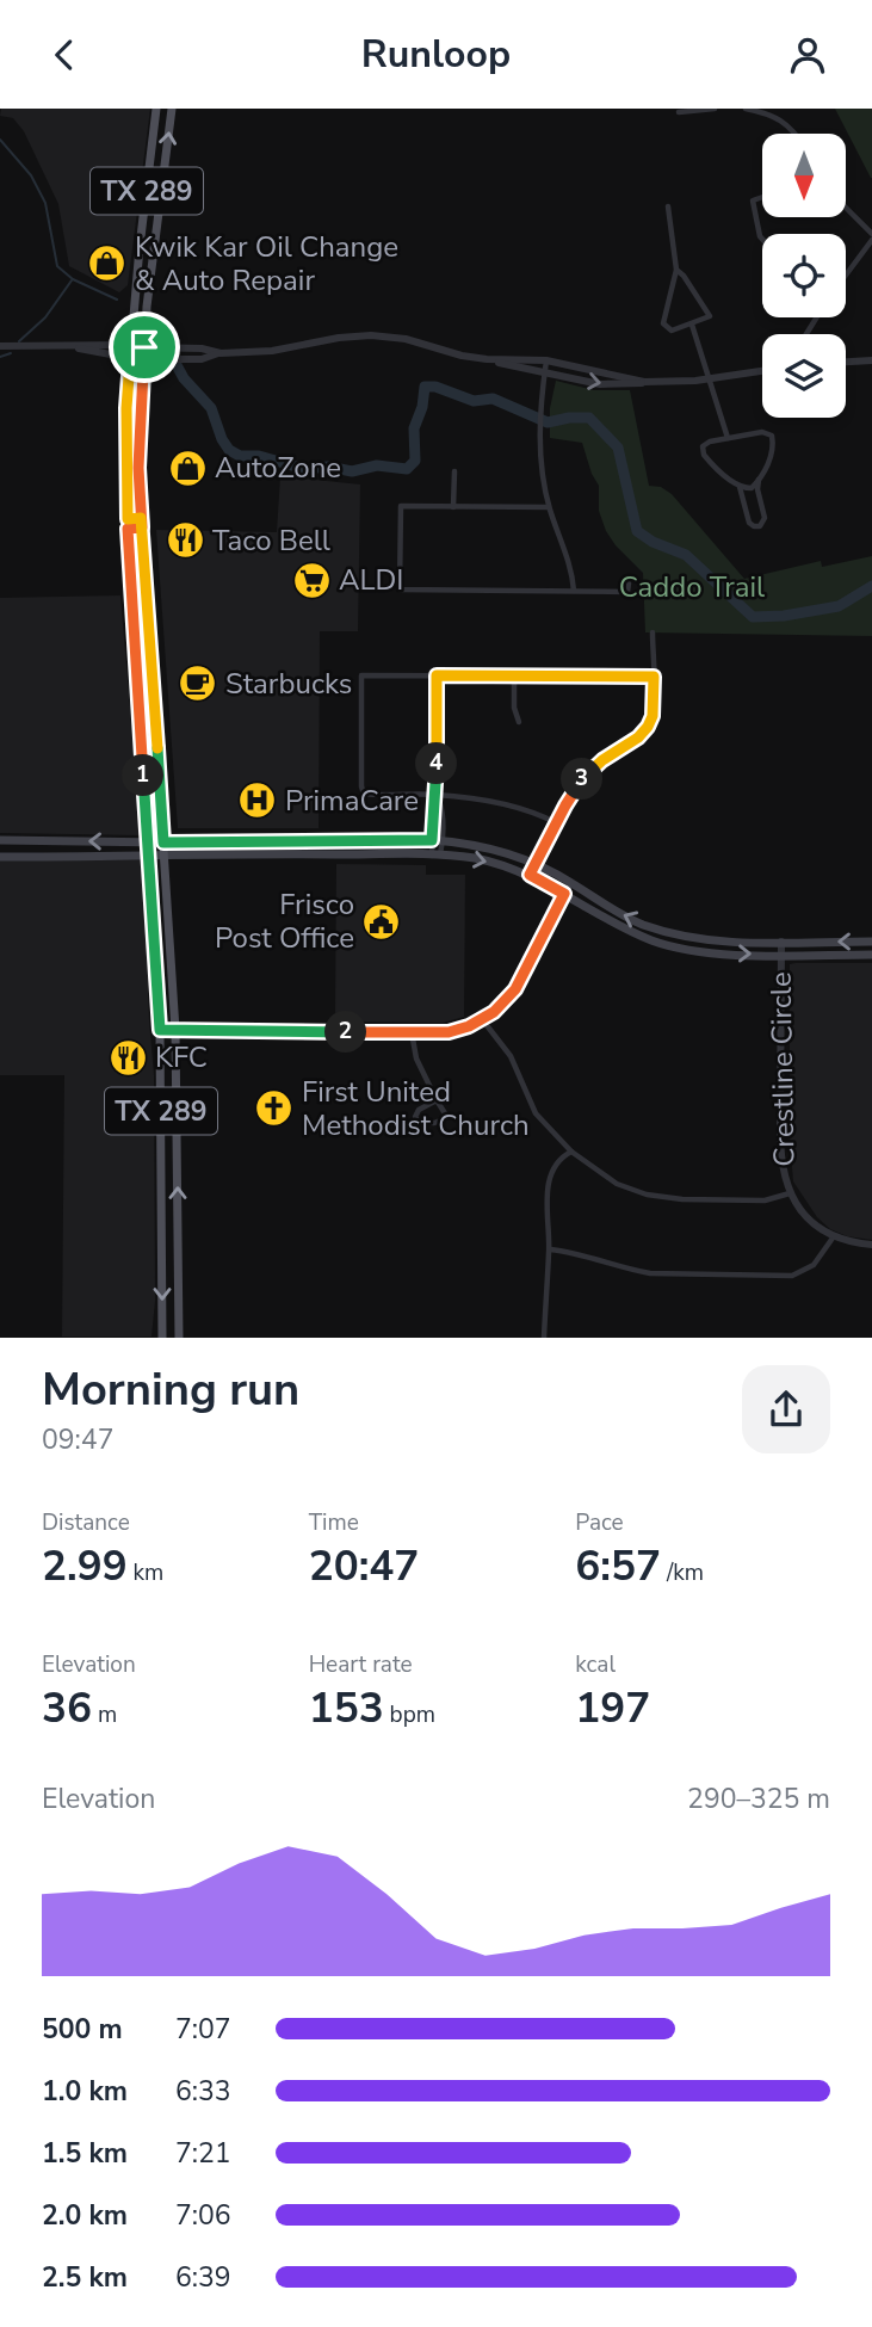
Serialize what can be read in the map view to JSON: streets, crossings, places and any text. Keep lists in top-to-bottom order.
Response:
{
  "streets": {
    "main road": ["TX 289"],
    "street": ["Crestline Circle"]
  },
  "parks": ["Caddo Trail"],
  "places": {
    "shop": ["Kwik Kar Oil Change & Auto Repair", "AutoZone"],
    "restaurant": ["Taco Bell", "KFC"],
    "supermarket": ["ALDI"],
    "cafe": ["Starbucks"],
    "hospital": ["PrimaCare"],
    "public building": ["Frisco Post Office"],
    "church": ["First United Methodist Church"]
  },
  "north": "bottom",
  "page": {
    "header": "Runloop",
    "pins": [
      "4",
      "1",
      "3",
      "2"
    ],
    "heading": ["Morning run", "09:47"],
    "stats": [
      ["Distance", "2.99 km"],
      ["Time", "20:47"],
      ["Pace", "6:57 /km"],
      ["Elevation", "36 m"],
      ["Heart rate", "153 bpm"],
      ["kcal", "197"]
    ],
    "chart": ["Elevation", "290–325 m"],
    "list": [
      {
        "name": "500 m",
        "note": "7:07"
      },
      {
        "name": "1.0 km",
        "note": "6:33"
      },
      {
        "name": "1.5 km",
        "note": "7:21"
      },
      {
        "name": "2.0 km",
        "note": "7:06"
      },
      {
        "name": "2.5 km",
        "note": "6:39"
      }
    ]
  }
}
